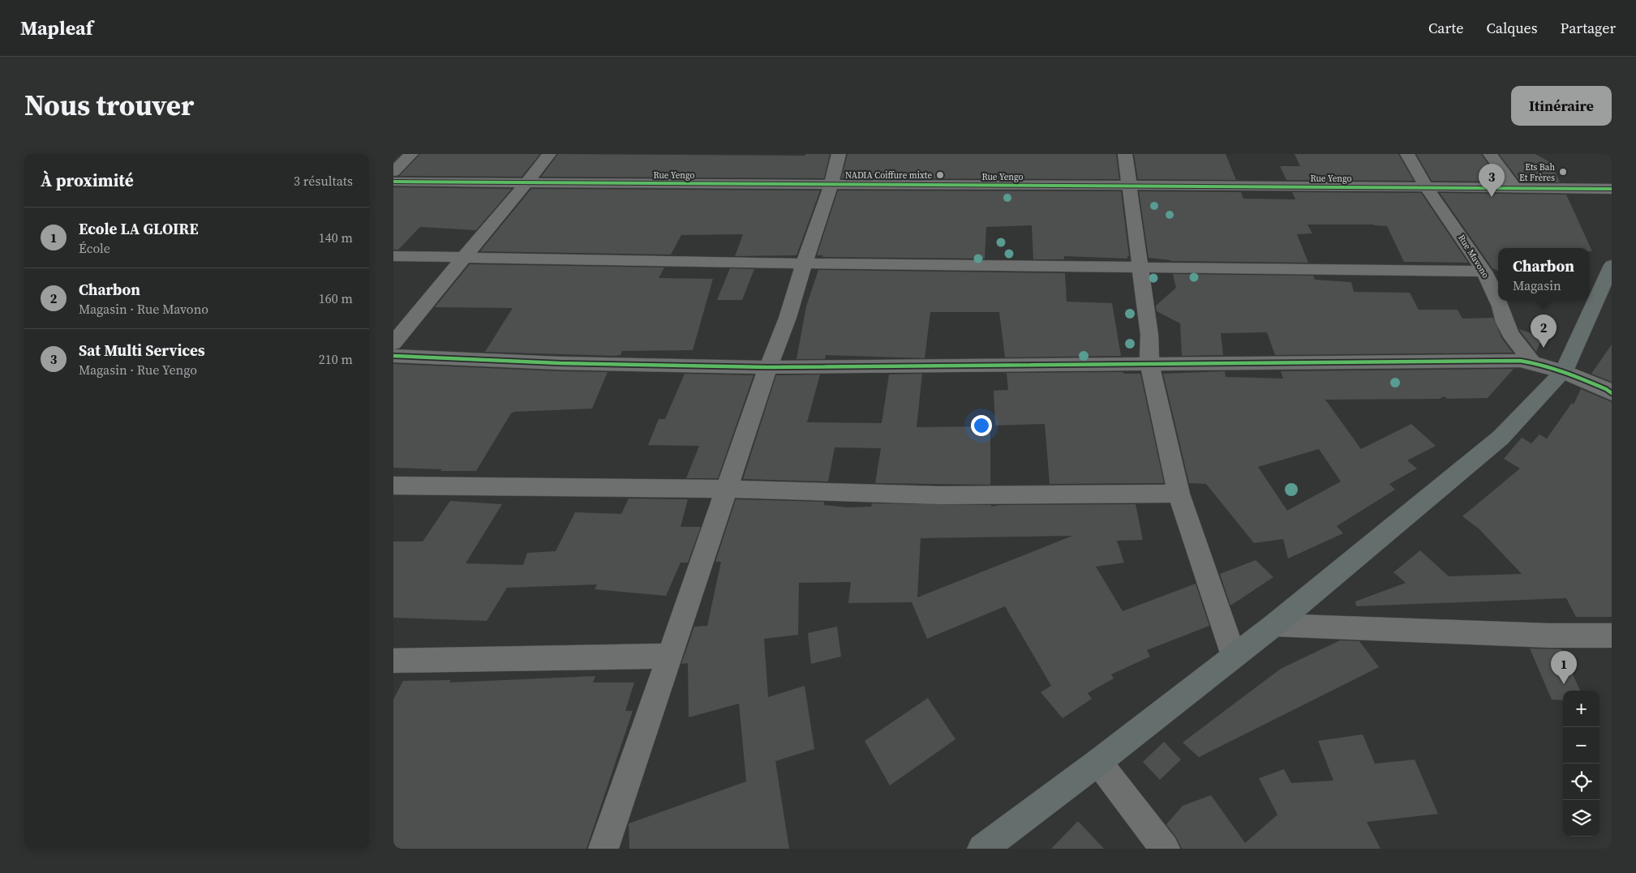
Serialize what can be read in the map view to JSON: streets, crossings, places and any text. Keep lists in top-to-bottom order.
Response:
{
  "streets": {
    "street": ["Rue Yengo", "Rue Mavono"]
  },
  "crossings": [
    ["Rue Yengo", "Rue Mavono"]
  ],
  "places": ["Ets Bah Et Frères", "NADIA Coiffure mixte"],
  "page": {
    "header": "Mapleaf",
    "nav": ["Carte", "Calques", "Partager"],
    "title": "Nous trouver",
    "buttons": "Itinéraire",
    "heading": ["À proximité", "3 résultats"],
    "pins": ["3", "2", "1"],
    "list": [
      {
        "mark": "1",
        "name": "Ecole LA GLOIRE",
        "note": "École",
        "value": "140 m"
      },
      {
        "mark": "2",
        "name": "Charbon",
        "note": "Magasin · Rue Mavono",
        "value": "160 m"
      },
      {
        "mark": "3",
        "name": "Sat Multi Services",
        "note": "Magasin · Rue Yengo",
        "value": "210 m"
      }
    ],
    "popup": ["Charbon", "Magasin"],
    "map_buttons": ["+", "−"]
  }
}
